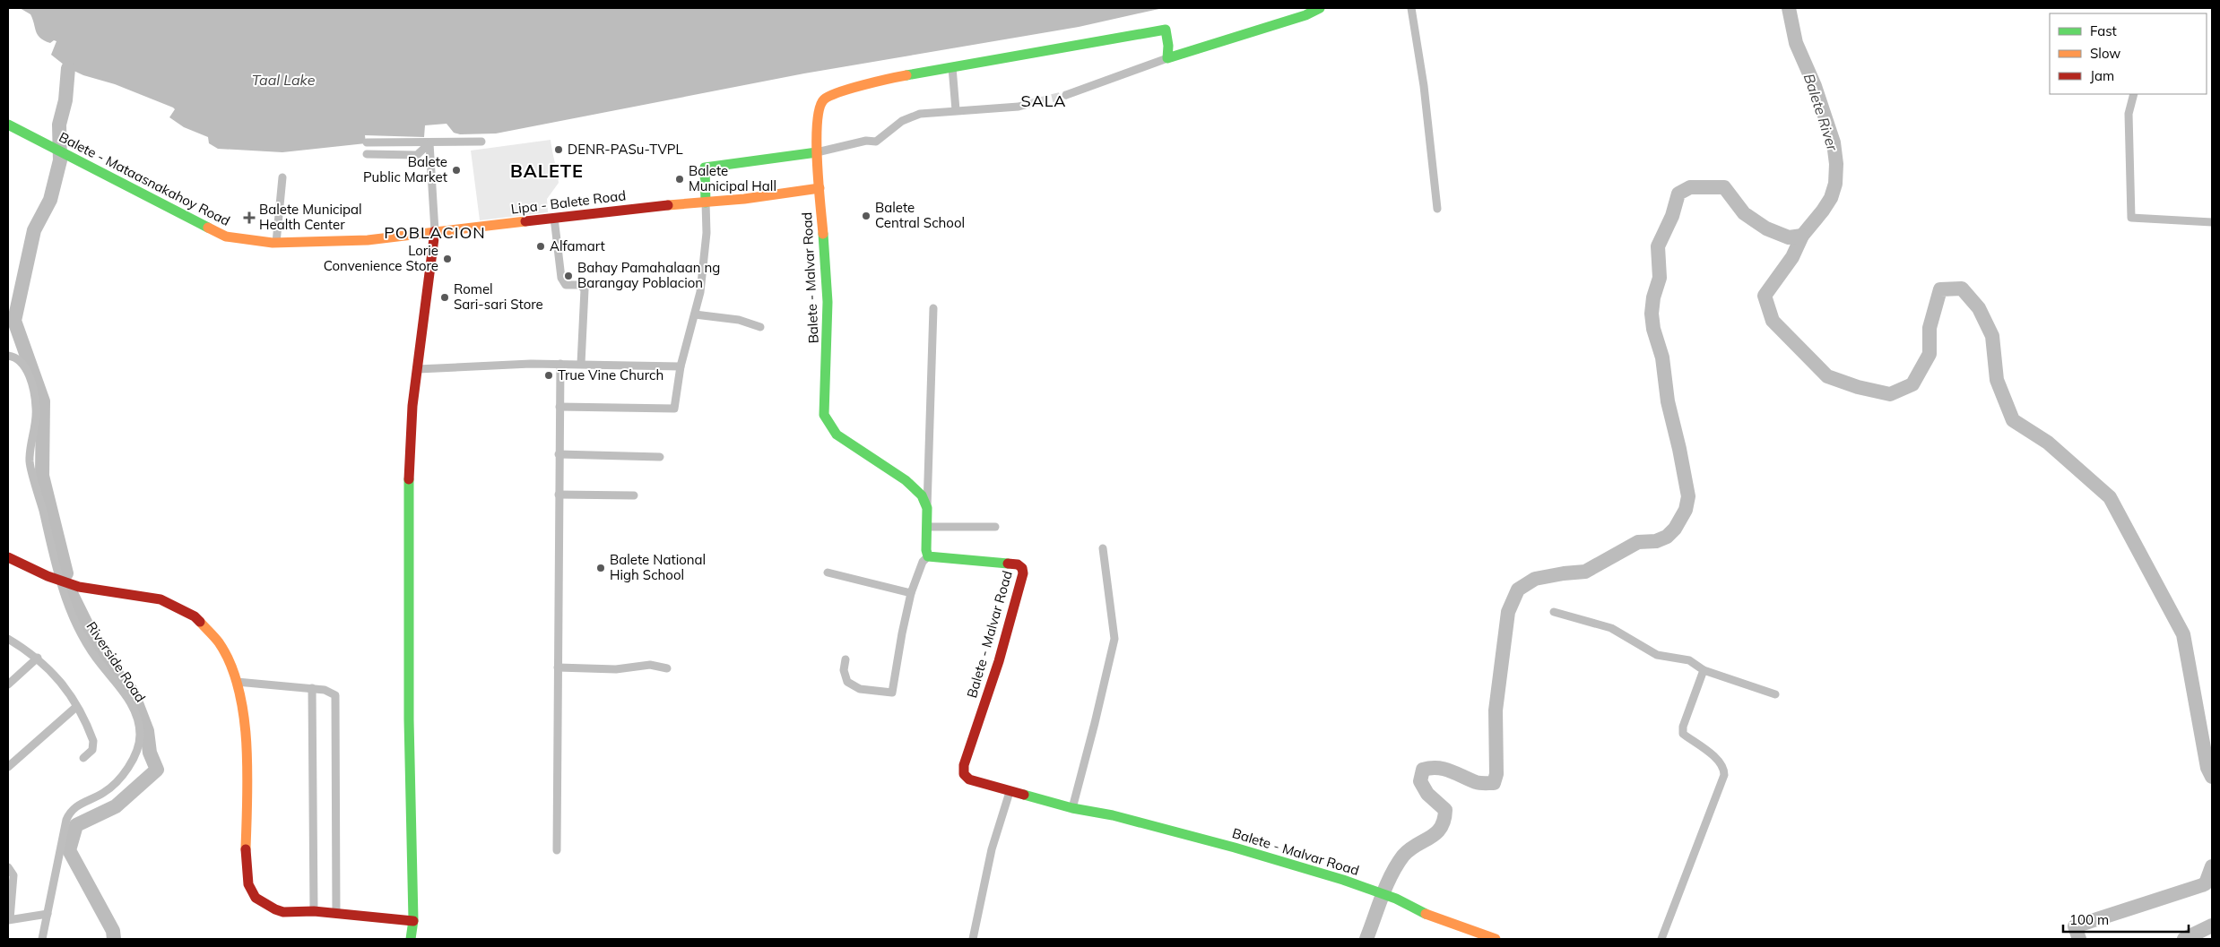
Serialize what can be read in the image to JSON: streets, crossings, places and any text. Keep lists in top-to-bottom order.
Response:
{
  "streets": {
    "main road": ["Balete - Mataasnakahoy Road", "Lipa - Balete Road", "Balete - Malvar Road"],
    "street": ["Riverside Road"]
  },
  "crossings": [
    ["Balete - Mataasnakahoy Road", "Lipa - Balete Road"]
  ],
  "districts": ["SALA", "BALETE", "POBLACION"],
  "water": ["Taal Lake", "Balete River"],
  "places": {
    "other": [
      "DENR-PASu-TVPL",
      "Balete Public Market",
      "Balete Municipal Hall",
      "Balete Central School",
      "Alfamart",
      "Lorie Convenience Store",
      "Bahay Pamahalaan ng Barangay Poblacion",
      "Romel Sari-sari Store",
      "True Vine Church",
      "Balete National High School"
    ],
    "health": ["Balete Municipal Health Center"]
  },
  "legend": ["Fast", "Slow", "Jam"],
  "scale_bar": "100 m"
}
